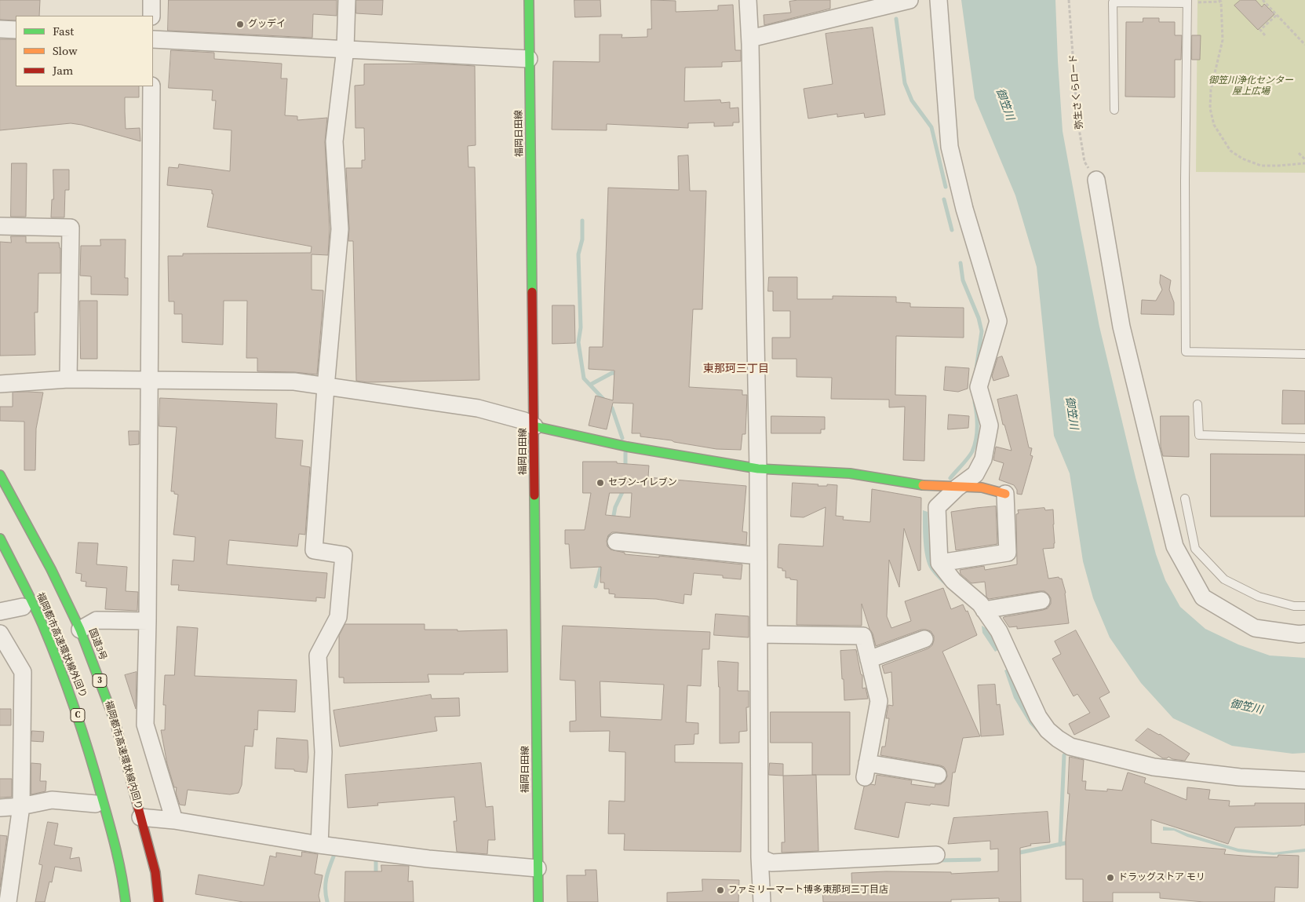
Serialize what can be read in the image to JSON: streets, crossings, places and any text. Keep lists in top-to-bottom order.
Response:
{
  "streets": {
    "main road": [
      "福岡日田線",
      "国道3号",
      "福岡都市高速環状線外回り",
      "3",
      "C"
    ],
    "path": ["弥生さくらロード"]
  },
  "districts": ["東那珂三丁目"],
  "water": ["御笠川"],
  "parks": ["御笠川浄化センター 屋上広場"],
  "places": [
    "グッデイ",
    "セブン-イレブン",
    "ドラッグストア モリ",
    "ファミリーマート博多東那珂三丁目店"
  ],
  "legend": ["Fast", "Slow", "Jam"]
}
